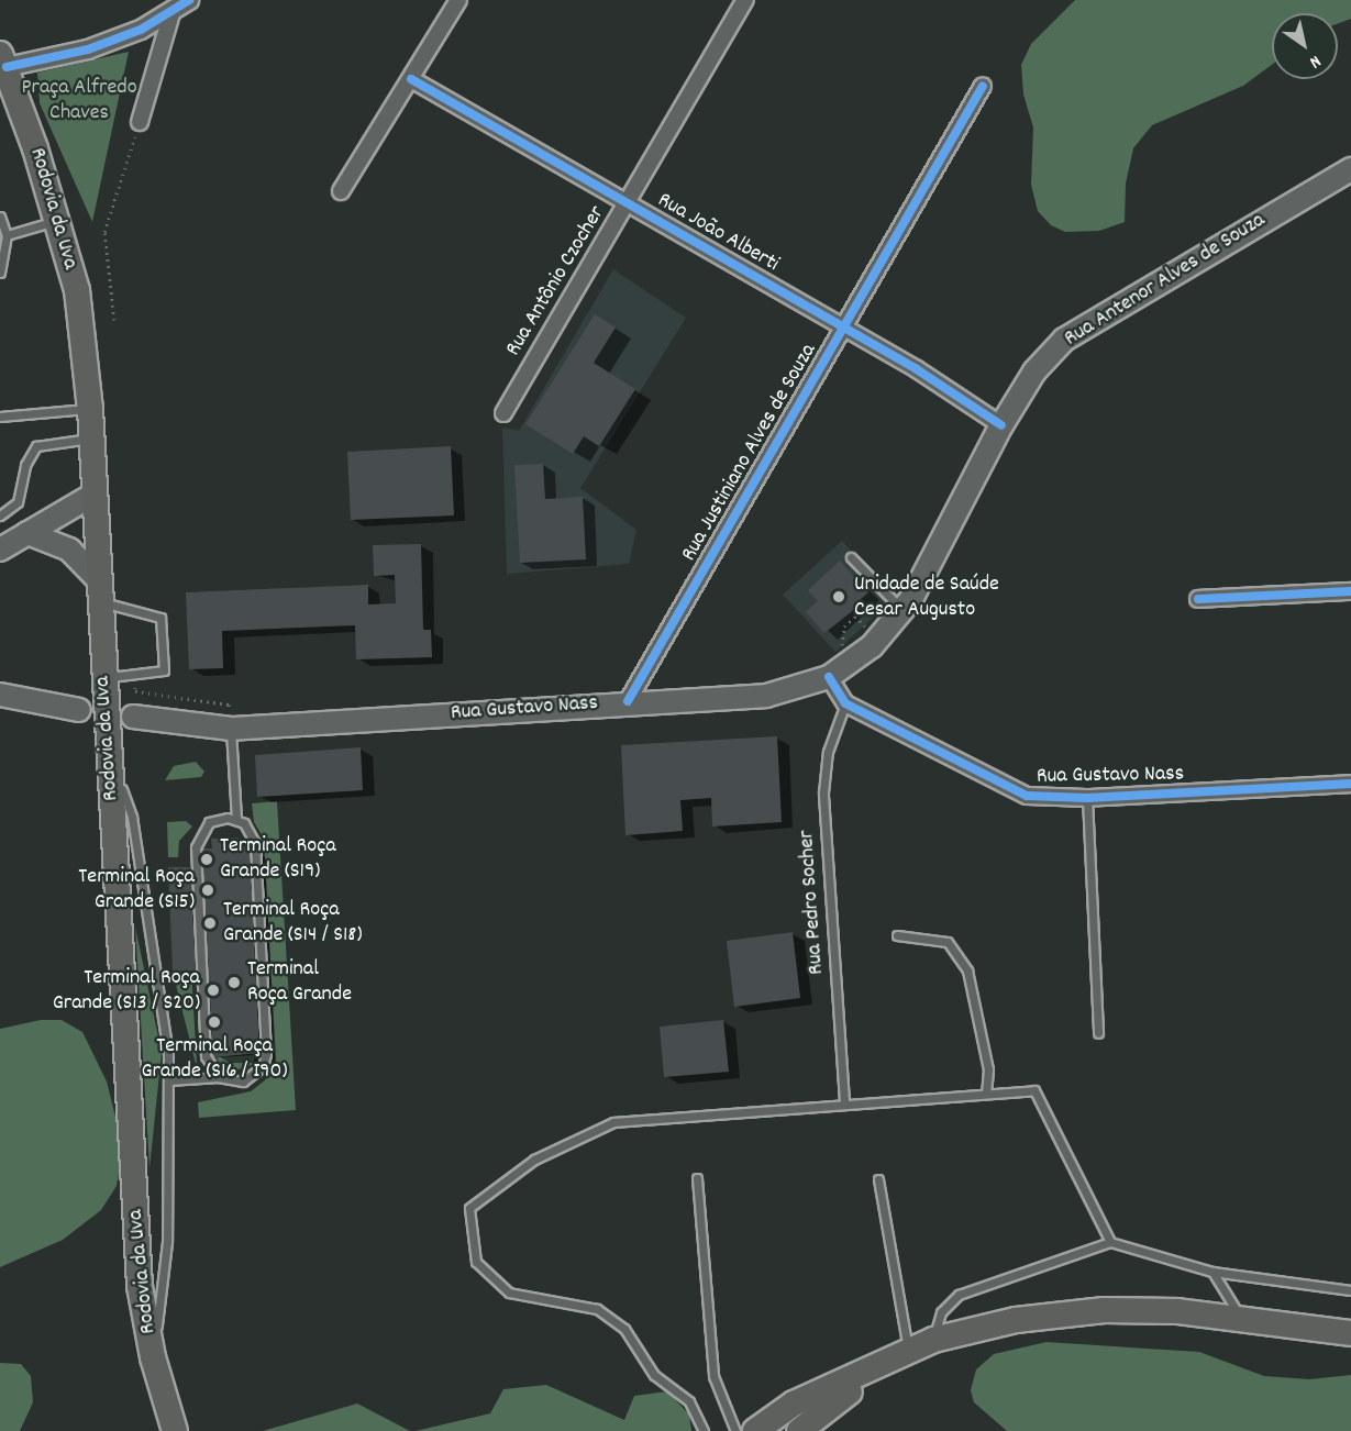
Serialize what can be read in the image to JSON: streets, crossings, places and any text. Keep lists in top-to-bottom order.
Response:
{
  "streets": {
    "highway": ["Rodovia da Uva"],
    "main road": ["Rua Antenor Alves de Souza", "Rua Gustavo Nass"],
    "street": ["Rua João Alberti", "Rua Antônio Czocher", "Rua Justiniano Alves de Souza"],
    "lane": ["Rua Pedro Socher"]
  },
  "crossings": [
    ["Rua João Alberti", "Rua Antenor Alves de Souza"],
    ["Rua João Alberti", "Rua Antônio Czocher"],
    ["Rua João Alberti", "Rua Justiniano Alves de Souza"],
    ["Rua Antenor Alves de Souza", "Rua Gustavo Nass"],
    ["Rua Justiniano Alves de Souza", "Rua Gustavo Nass"],
    ["Rua Gustavo Nass", "Rua Pedro Socher"]
  ],
  "parks": ["Praça Alfredo Chaves"],
  "places": [
    "Unidade de Saúde Cesar Augusto",
    "Terminal Roça Grande (S19)",
    "Terminal Roça Grande (S15)",
    "Terminal Roça Grande (S14 / S18)",
    "Terminal Roça Grande",
    "Terminal Roça Grande (S13 / S20)",
    "Terminal Roça Grande (S16 / I90)"
  ],
  "north": "bottom right"
}
